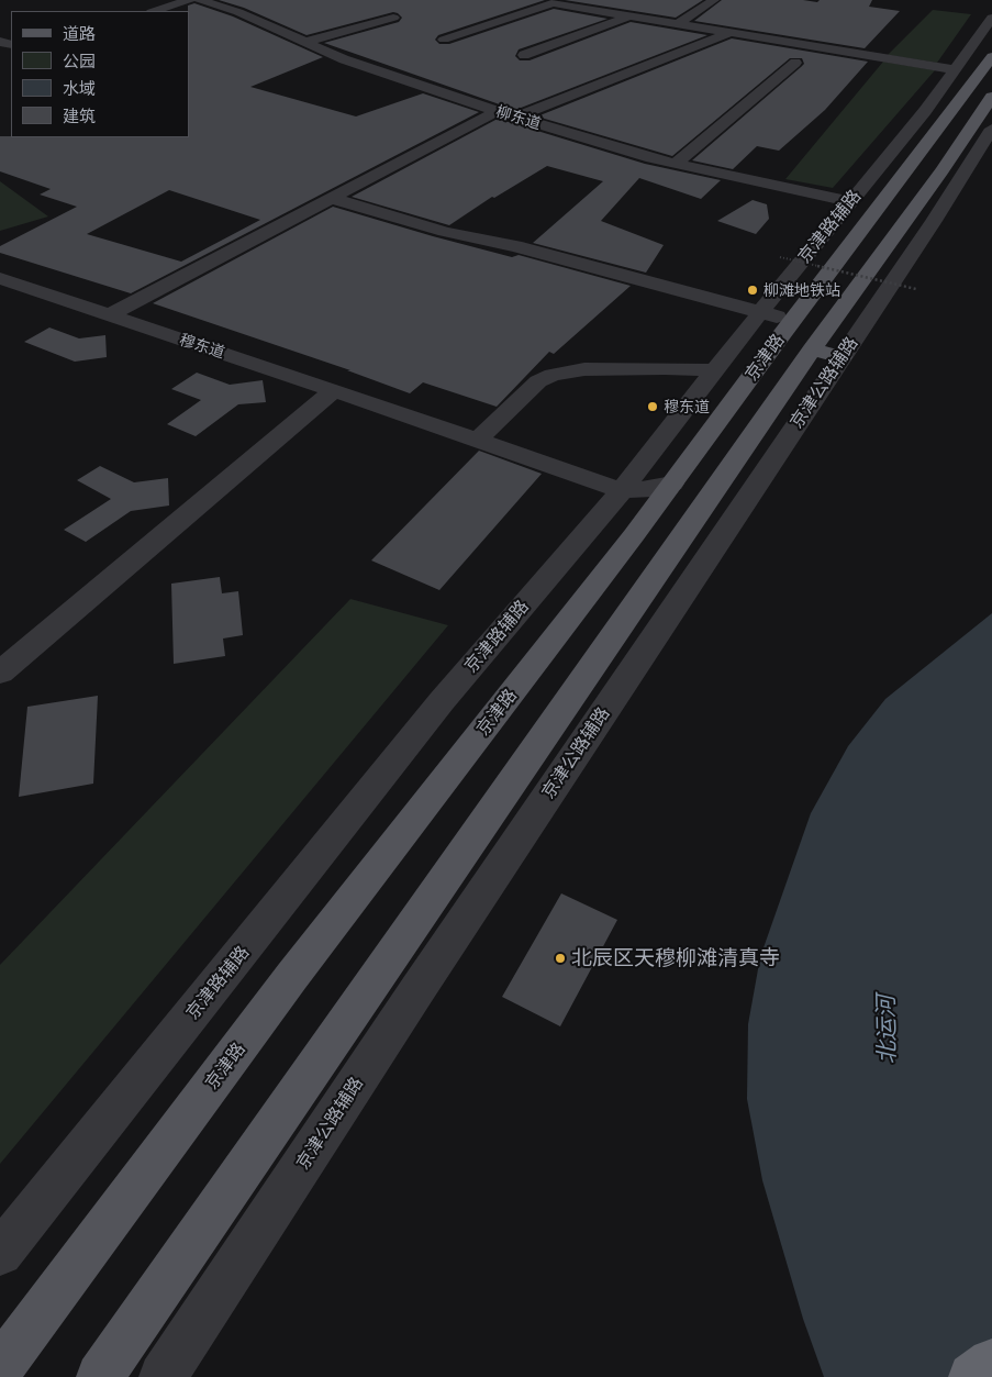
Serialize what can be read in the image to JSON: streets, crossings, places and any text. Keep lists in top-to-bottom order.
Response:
{
  "streets": {
    "main road": ["京津路"],
    "street": [
      "柳东道",
      "京津路辅路",
      "穆东道",
      "京津公路辅路"
    ]
  },
  "crossings": [
    ["柳东道", "京津路辅路"],
    ["京津路辅路", "穆东道"],
    ["京津路辅路", "京津路"],
    ["穆东道", "京津路"],
    ["京津路", "京津公路辅路"]
  ],
  "water": ["北运河"],
  "places": ["柳滩地铁站", "穆东道", "北辰区天穆柳滩清真寺"],
  "legend": [
    "道路",
    "公园",
    "水域",
    "建筑"
  ]
}
